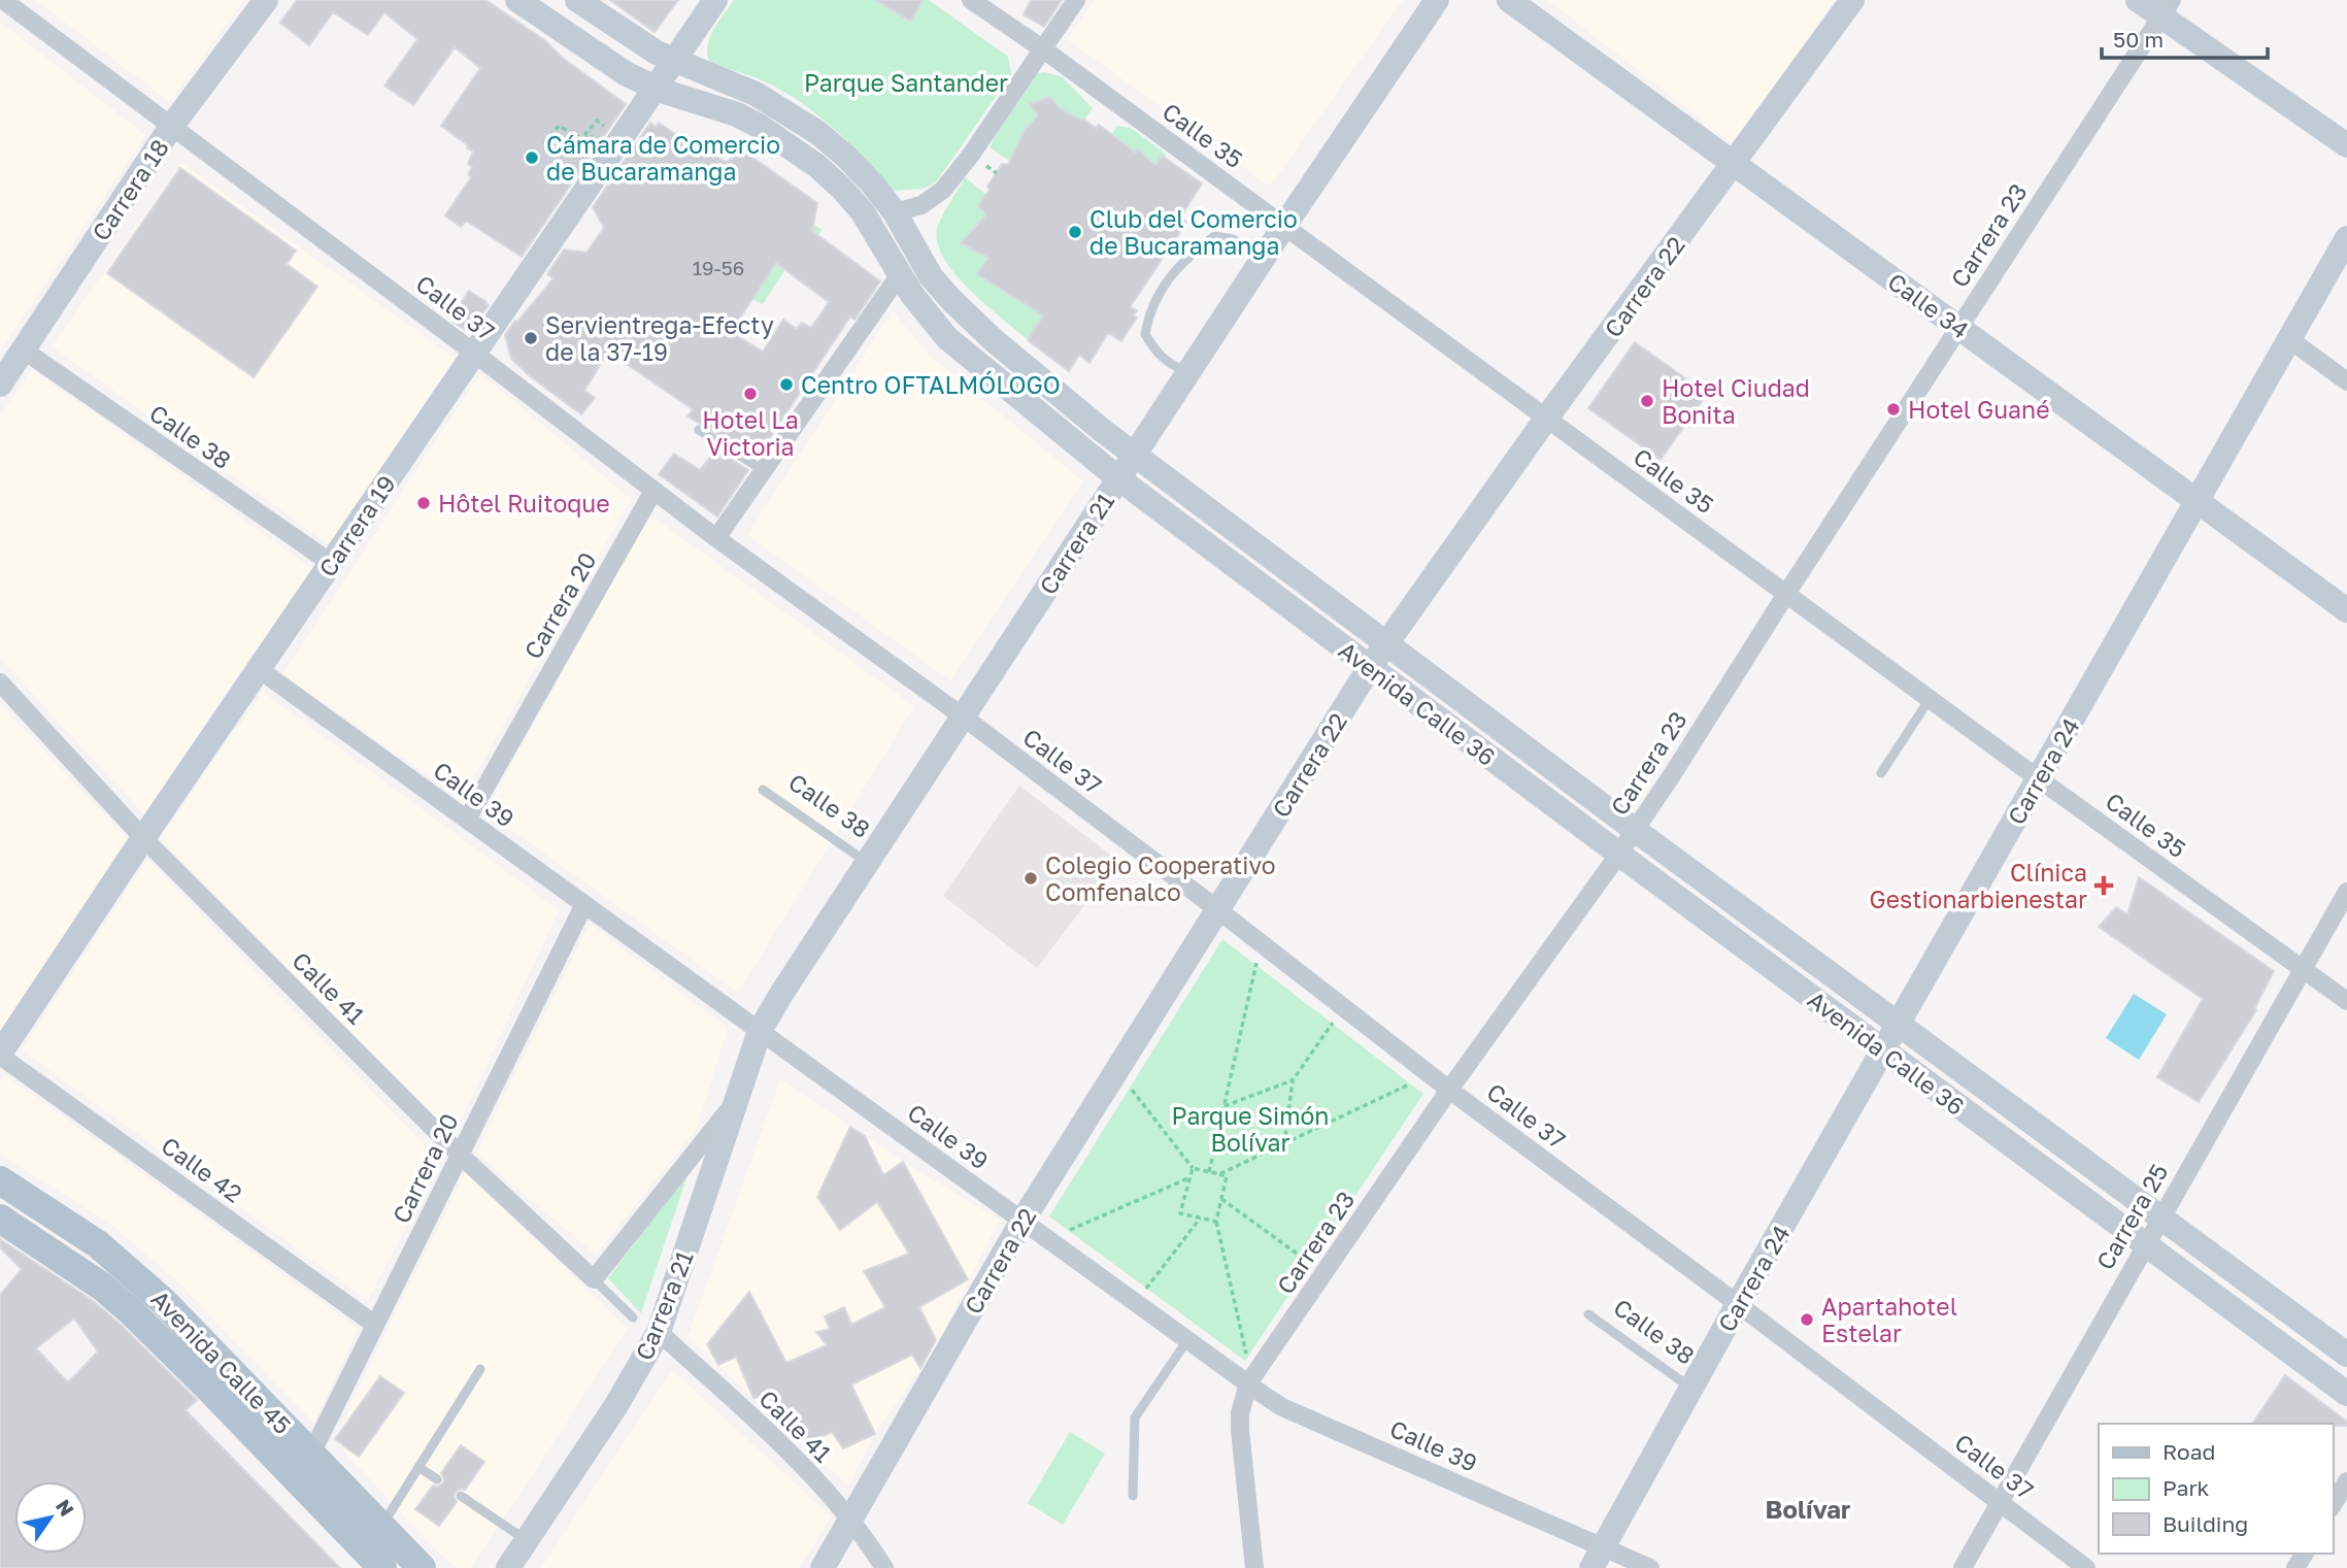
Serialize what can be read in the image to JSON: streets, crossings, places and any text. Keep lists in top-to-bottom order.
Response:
{
  "streets": {
    "main road": ["Avenida Calle 45"],
    "street": [
      "Calle 35",
      "Carrera 18",
      "Carrera 23",
      "Carrera 22",
      "Calle 34",
      "Calle 37",
      "Calle 38",
      "Carrera 19",
      "Carrera 21",
      "Carrera 20",
      "Avenida Calle 36",
      "Carrera 24",
      "Calle 39",
      "Calle 41",
      "Calle 42",
      "Carrera 25"
    ]
  },
  "crossings": [
    ["Calle 35", "Carrera 23"],
    ["Calle 35", "Carrera 22"],
    ["Calle 35", "Carrera 21"],
    ["Calle 35", "Carrera 24"],
    ["Calle 35", "Carrera 25"],
    ["Carrera 18", "Calle 37"],
    ["Carrera 18", "Calle 38"],
    ["Carrera 23", "Calle 34"],
    ["Carrera 23", "Calle 37"],
    ["Carrera 23", "Avenida Calle 36"],
    ["Carrera 23", "Calle 39"],
    ["Carrera 22", "Calle 34"],
    ["Carrera 22", "Calle 37"],
    ["Carrera 22", "Avenida Calle 36"],
    ["Carrera 22", "Calle 39"],
    ["Carrera 22", "Calle 41"],
    ["Calle 34", "Carrera 24"],
    ["Calle 37", "Carrera 19"],
    ["Calle 37", "Carrera 21"],
    ["Calle 37", "Carrera 20"],
    ["Calle 37", "Carrera 24"],
    ["Calle 37", "Carrera 25"],
    ["Calle 38", "Carrera 19"],
    ["Calle 38", "Carrera 21"],
    ["Calle 38", "Carrera 24"],
    ["Carrera 19", "Avenida Calle 36"],
    ["Carrera 19", "Calle 39"],
    ["Carrera 19", "Calle 41"],
    ["Carrera 19", "Calle 42"],
    ["Carrera 21", "Avenida Calle 36"],
    ["Carrera 21", "Calle 39"],
    ["Carrera 21", "Calle 41"],
    ["Carrera 20", "Calle 39"],
    ["Carrera 20", "Calle 41"],
    ["Carrera 20", "Calle 42"],
    ["Carrera 20", "Avenida Calle 45"],
    ["Avenida Calle 36", "Carrera 24"],
    ["Avenida Calle 36", "Carrera 25"],
    ["Carrera 24", "Calle 39"]
  ],
  "districts": ["Bolívar"],
  "parks": ["Parque Santander", "Parque Simón Bolívar"],
  "places": {
    "other": [
      "Cámara de Comercio de Bucaramanga",
      "Club del Comercio de Bucaramanga",
      "Servientrega-Efecty de la 37-19",
      "Centro OFTALMÓLOGO",
      "Hotel La Victoria",
      "Hotel Ciudad Bonita",
      "Hotel Guané",
      "Hôtel Ruitoque",
      "Colegio Cooperativo Comfenalco",
      "Apartahotel Estelar"
    ],
    "health": ["Clínica Gestionarbienestar"]
  },
  "house_numbers": ["19-56"],
  "legend": ["Road", "Park", "Building"],
  "scale_bar": "50 m",
  "north": "top right"
}
